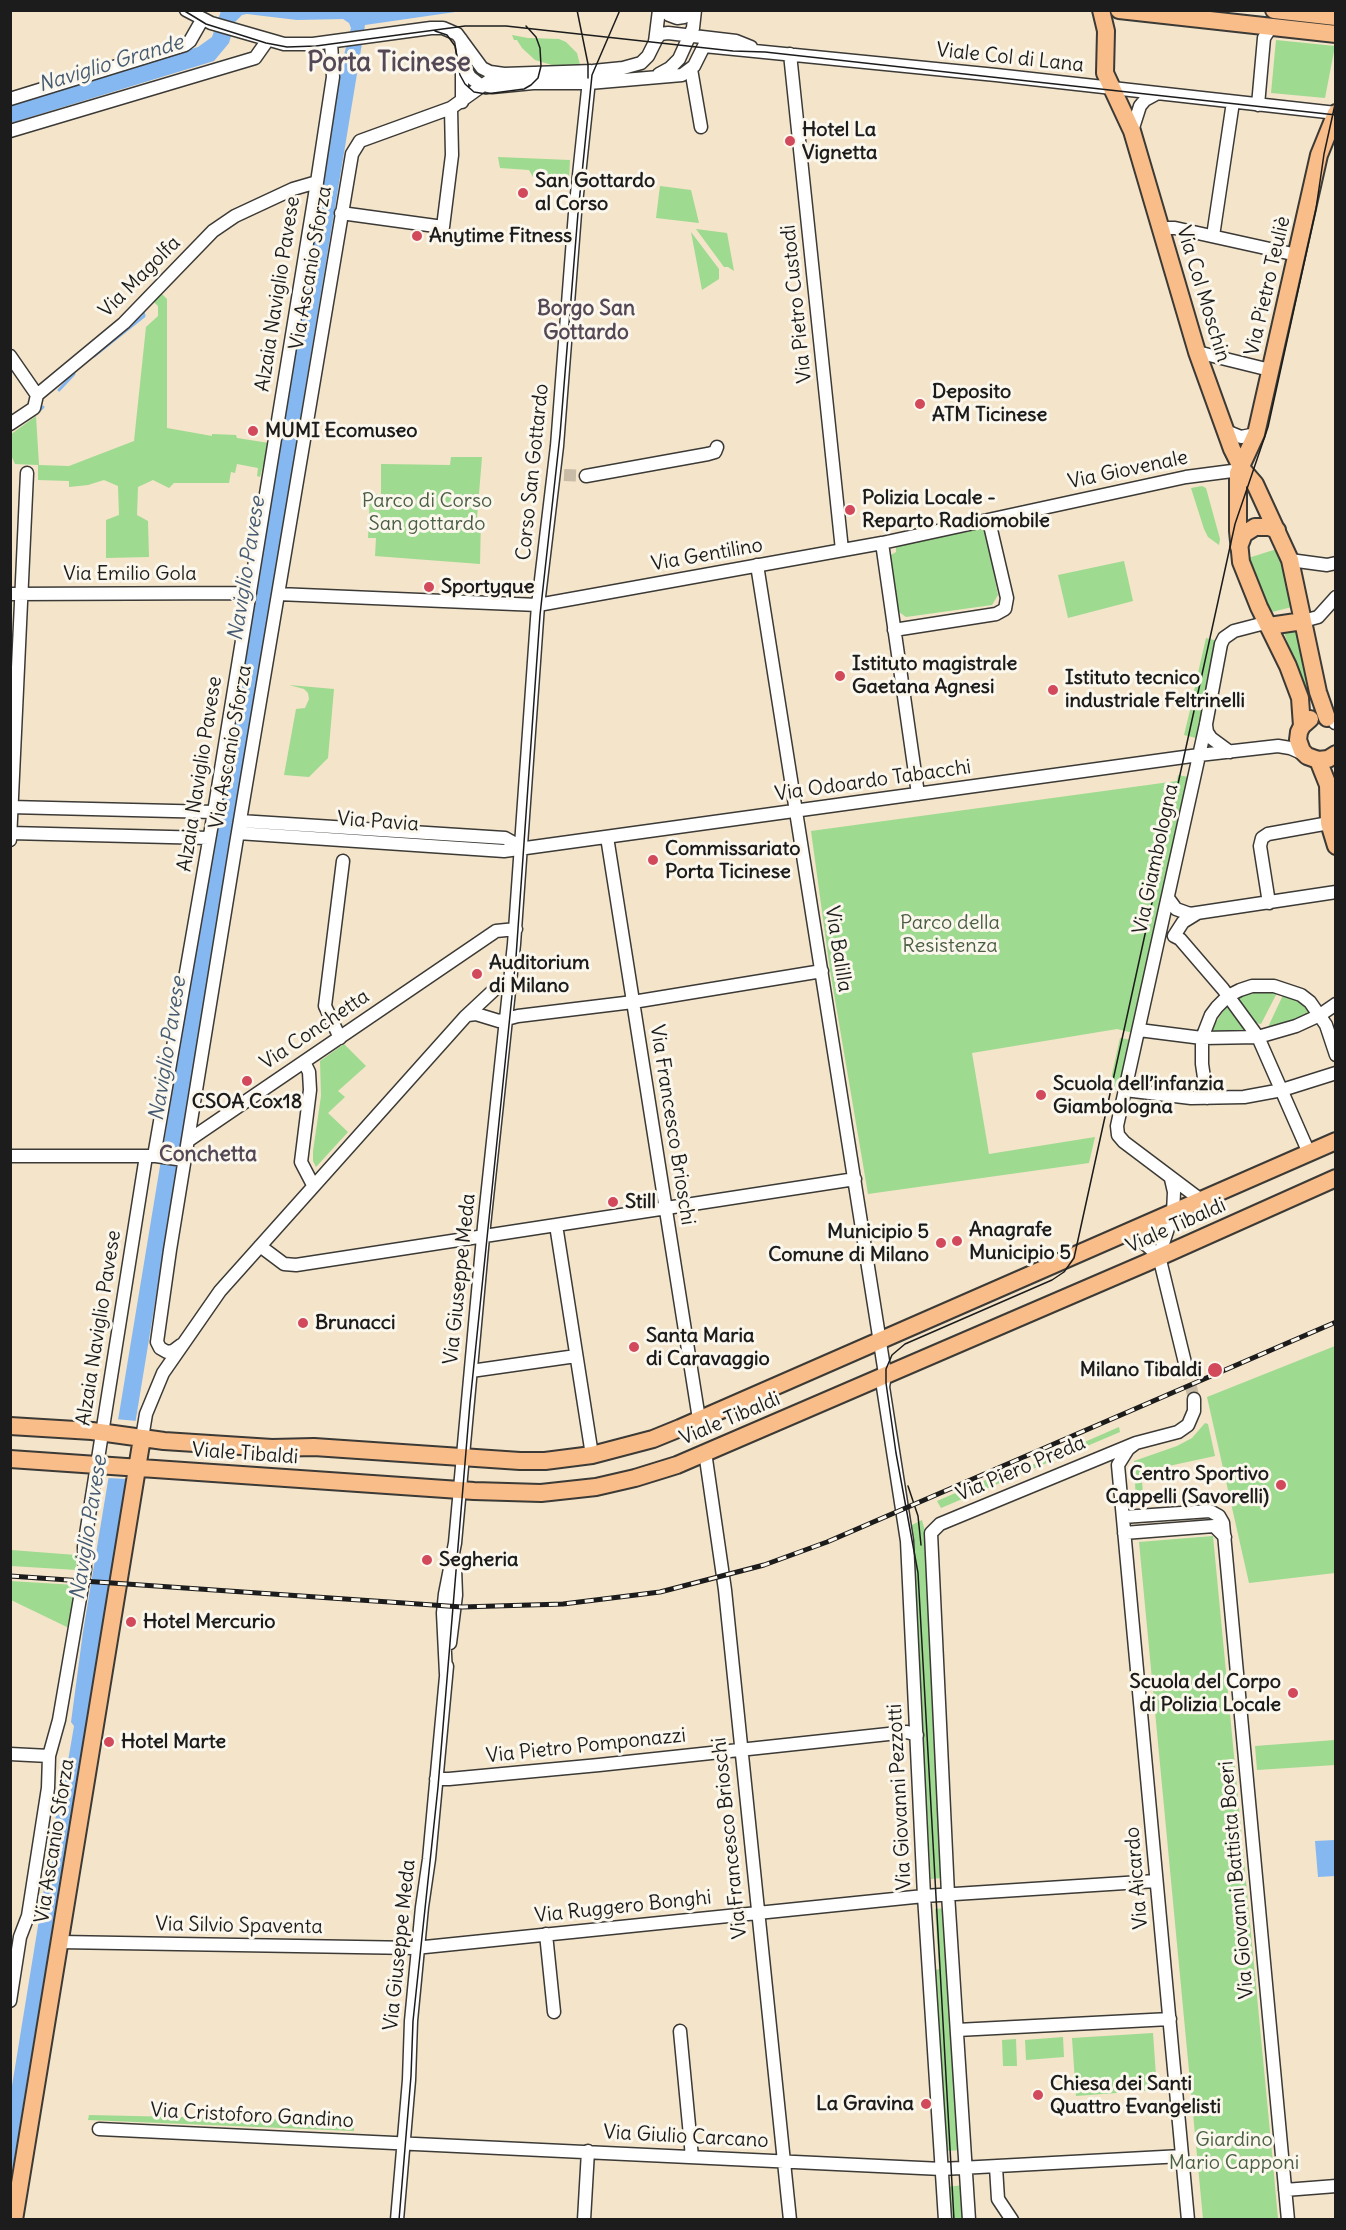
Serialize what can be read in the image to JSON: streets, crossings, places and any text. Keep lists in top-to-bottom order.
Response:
{
  "streets": {
    "main road": [
      "Via Ascanio Sforza",
      "Via Pietro Teuliè",
      "Via Col Moschin",
      "Viale Tibaldi"
    ],
    "street": [
      "Viale Col di Lana",
      "Via Magolfa",
      "Alzaia Naviglio Pavese",
      "Via Pietro Custodi",
      "Via Giovenale",
      "Corso San Gottardo",
      "Via Gentilino",
      "Via Emilio Gola",
      "Via Odoardo Tabacchi",
      "Via Pavia",
      "Via Giambologna",
      "Via Balilla",
      "Via Conchetta",
      "Via Francesco Brioschi",
      "Via Giuseppe Meda",
      "Via Piero Preda",
      "Via Pietro Pomponazzi",
      "Via Giovanni Pezzotti",
      "Via Aicardo",
      "Via Giovanni Battista Boeri",
      "Via Ruggero Bonghi",
      "Via Silvio Spaventa",
      "Via Cristoforo Gandino",
      "Via Giulio Carcano"
    ]
  },
  "crossings": [
    ["Viale Col di Lana", "Via Pietro Teuliè"],
    ["Viale Col di Lana", "Via Col Moschin"],
    ["Viale Col di Lana", "Via Pietro Custodi"],
    ["Via Ascanio Sforza", "Via Gentilino"],
    ["Via Ascanio Sforza", "Via Pavia"],
    ["Via Ascanio Sforza", "Via Conchetta"],
    ["Via Ascanio Sforza", "Viale Tibaldi"],
    ["Via Ascanio Sforza", "Via Silvio Spaventa"],
    ["Via Magolfa", "Alzaia Naviglio Pavese"],
    ["Via Pietro Teuliè", "Via Col Moschin"],
    ["Via Pietro Teuliè", "Via Giovenale"],
    ["Alzaia Naviglio Pavese", "Via Emilio Gola"],
    ["Alzaia Naviglio Pavese", "Viale Tibaldi"],
    ["Via Col Moschin", "Via Giovenale"],
    ["Via Pietro Custodi", "Via Gentilino"],
    ["Via Giovenale", "Via Gentilino"],
    ["Corso San Gottardo", "Via Gentilino"],
    ["Corso San Gottardo", "Via Odoardo Tabacchi"],
    ["Corso San Gottardo", "Via Pavia"],
    ["Corso San Gottardo", "Via Conchetta"],
    ["Corso San Gottardo", "Via Giuseppe Meda"],
    ["Via Gentilino", "Via Balilla"],
    ["Via Odoardo Tabacchi", "Via Pavia"],
    ["Via Odoardo Tabacchi", "Via Giambologna"],
    ["Via Odoardo Tabacchi", "Via Balilla"],
    ["Via Odoardo Tabacchi", "Via Francesco Brioschi"],
    ["Via Balilla", "Viale Tibaldi"],
    ["Via Balilla", "Via Giovanni Pezzotti"],
    ["Via Francesco Brioschi", "Viale Tibaldi"],
    ["Via Francesco Brioschi", "Via Pietro Pomponazzi"],
    ["Via Francesco Brioschi", "Via Ruggero Bonghi"],
    ["Via Francesco Brioschi", "Via Giulio Carcano"],
    ["Viale Tibaldi", "Via Giuseppe Meda"],
    ["Viale Tibaldi", "Via Giovanni Pezzotti"],
    ["Via Giuseppe Meda", "Via Pietro Pomponazzi"],
    ["Via Giuseppe Meda", "Via Ruggero Bonghi"],
    ["Via Giuseppe Meda", "Via Silvio Spaventa"],
    ["Via Giuseppe Meda", "Via Cristoforo Gandino"],
    ["Via Giuseppe Meda", "Via Giulio Carcano"],
    ["Via Piero Preda", "Via Ruggero Bonghi"],
    ["Via Pietro Pomponazzi", "Via Giovanni Pezzotti"],
    ["Via Giovanni Pezzotti", "Via Ruggero Bonghi"],
    ["Via Giovanni Pezzotti", "Via Giulio Carcano"],
    ["Via Aicardo", "Via Ruggero Bonghi"],
    ["Via Ruggero Bonghi", "Via Silvio Spaventa"],
    ["Via Cristoforo Gandino", "Via Giulio Carcano"]
  ],
  "districts": ["Porta Ticinese", "Borgo San Gottardo", "Conchetta"],
  "water": ["Naviglio Grande", "Naviglio Pavese"],
  "parks": ["Parco di Corso San gottardo", "Parco della Resistenza", "Giardino Mario Capponi"],
  "places": [
    "Hotel La Vignetta",
    "San Gottardo al Corso",
    "Anytime Fitness",
    "Deposito ATM Ticinese",
    "MUMI Ecomuseo",
    "Polizia Locale - Reparto Radiomobile",
    "Sportyque",
    "Istituto magistrale Gaetana Agnesi",
    "Istituto tecnico industriale Feltrinelli",
    "Commissariato Porta Ticinese",
    "Auditorium di Milano",
    "CSOA Cox18",
    "Scuola dell’infanzia Giambologna",
    "Still",
    "Anagrafe Municipio 5",
    "Municipio 5 Comune di Milano",
    "Brunacci",
    "Santa Maria di Caravaggio",
    "Milano Tibaldi",
    "Centro Sportivo Cappelli (Savorelli)",
    "Segheria",
    "Hotel Mercurio",
    "Scuola del Corpo di Polizia Locale",
    "Hotel Marte",
    "Chiesa dei Santi Quattro Evangelisti",
    "La Gravina"
  ]
}
